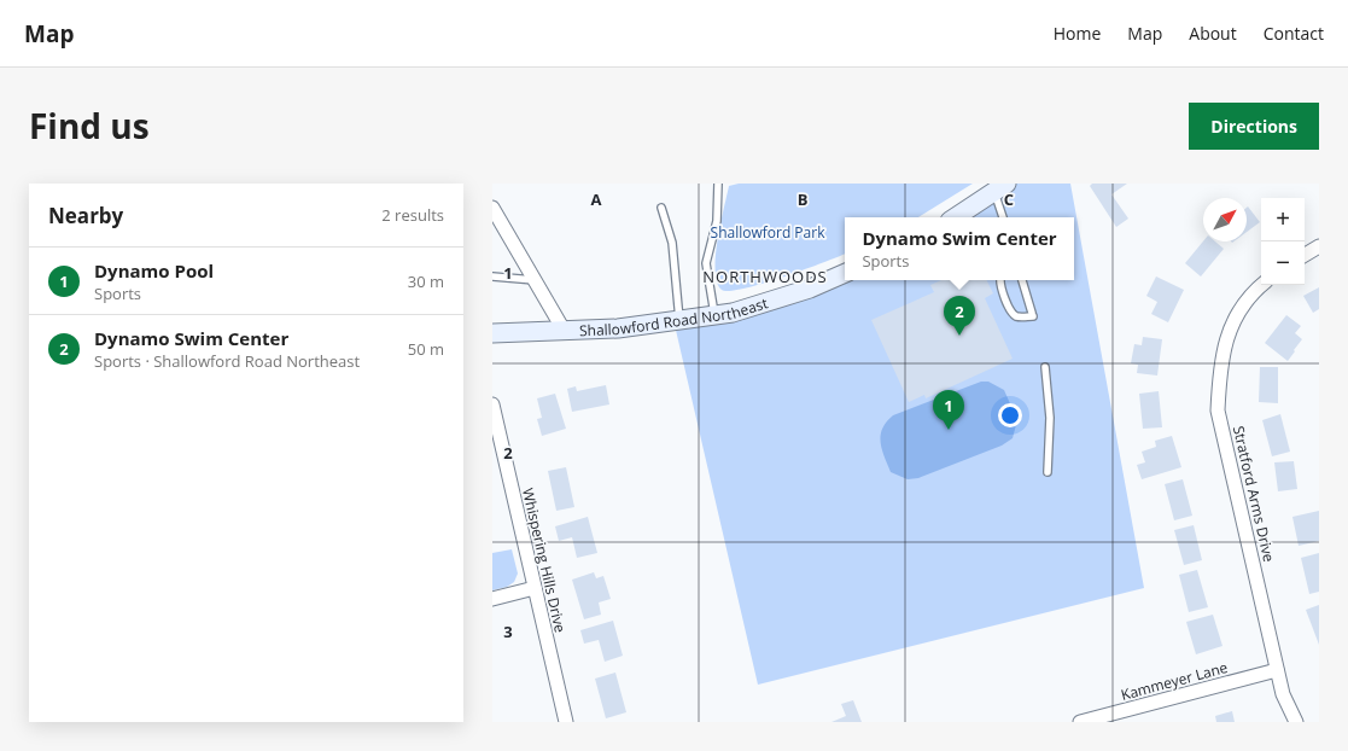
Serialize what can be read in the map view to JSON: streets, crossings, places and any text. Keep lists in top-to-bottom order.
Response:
{
  "streets": {
    "street": [
      "Shallowford Road Northeast",
      "Stratford Arms Drive",
      "Whispering Hills Drive",
      "Kammeyer Lane"
    ]
  },
  "crossings": [
    ["Stratford Arms Drive", "Kammeyer Lane"]
  ],
  "districts": ["NORTHWOODS"],
  "parks": ["Shallowford Park"],
  "north": "top right",
  "page": {
    "header": "Map",
    "nav": [
      "Home",
      "Map",
      "About",
      "Contact"
    ],
    "title": "Find us",
    "buttons": "Directions",
    "heading": ["Nearby", "2 results"],
    "map_buttons": ["+", "−"],
    "popup": ["Dynamo Swim Center", "Sports"],
    "list": [
      {
        "mark": "1",
        "name": "Dynamo Pool",
        "note": "Sports",
        "value": "30 m"
      },
      {
        "mark": "2",
        "name": "Dynamo Swim Center",
        "note": "Sports · Shallowford Road Northeast",
        "value": "50 m"
      }
    ],
    "pins": ["2", "1"]
  },
  "grid": {
    "columns": ["A", "B", "C"],
    "rows": ["1", "2", "3"]
  }
}
